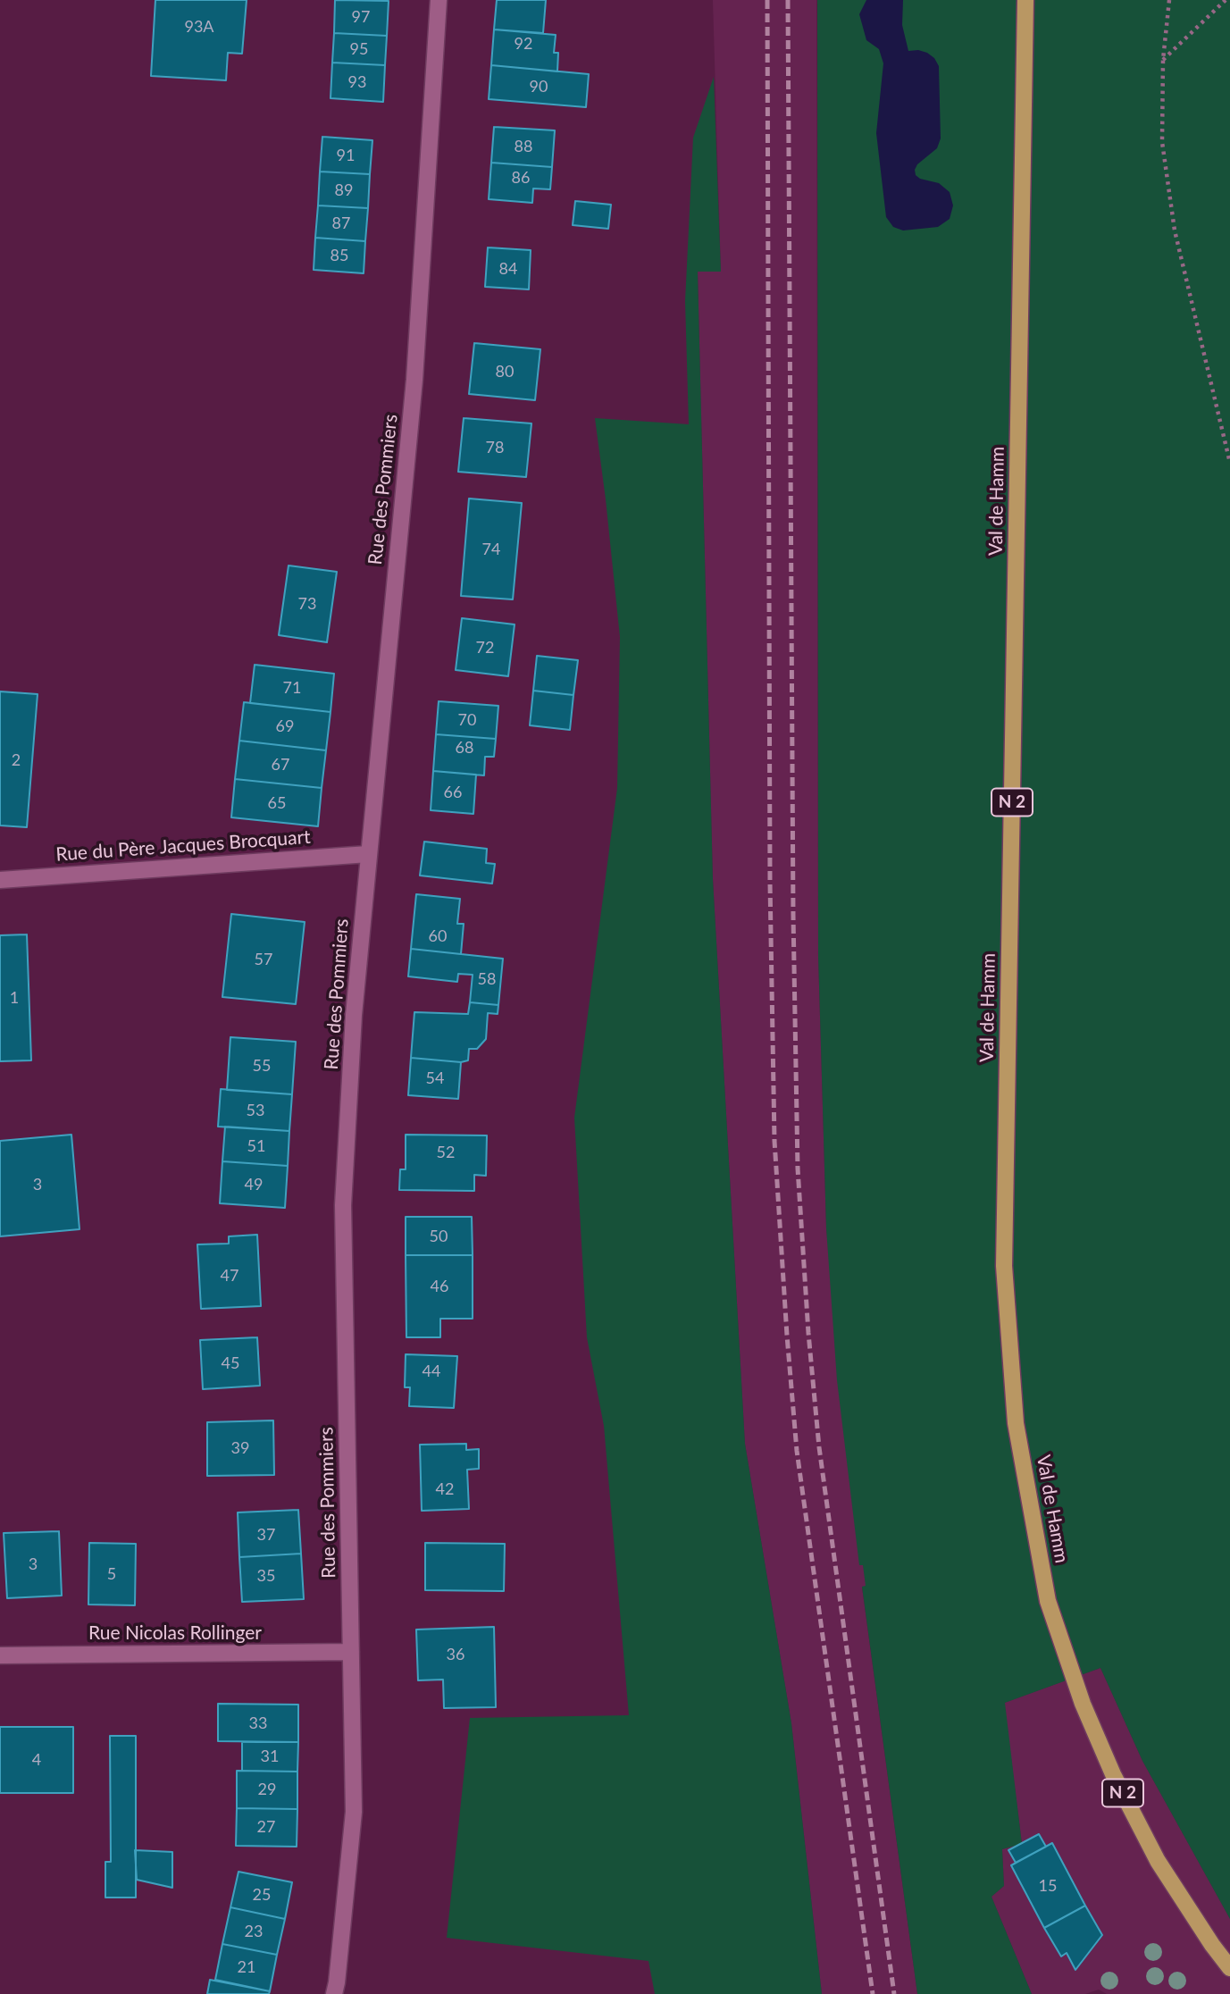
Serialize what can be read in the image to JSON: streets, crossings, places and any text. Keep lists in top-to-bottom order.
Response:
{
  "streets": {
    "main road": ["Val de Hamm", "N 2"],
    "street": ["Rue des Pommiers", "Rue du Père Jacques Brocquart", "Rue Nicolas Rollinger"]
  },
  "crossings": [
    ["Rue des Pommiers", "Rue du Père Jacques Brocquart"],
    ["Rue des Pommiers", "Rue Nicolas Rollinger"]
  ],
  "house_numbers": [
    "97",
    "93A",
    "92",
    "95",
    "93",
    "90",
    "88",
    "91",
    "86",
    "89",
    "87",
    "85",
    "84",
    "80",
    "78",
    "74",
    "73",
    "72",
    "71",
    "70",
    "69",
    "68",
    "2",
    "67",
    "66",
    "65",
    "60",
    "57",
    "58",
    "1",
    "55",
    "54",
    "53",
    "51",
    "52",
    "3",
    "49",
    "50",
    "47",
    "46",
    "45",
    "44",
    "39",
    "42",
    "37",
    "3",
    "5",
    "35",
    "36",
    "33",
    "31",
    "4",
    "29",
    "27",
    "15",
    "25",
    "23",
    "21"
  ]
}
